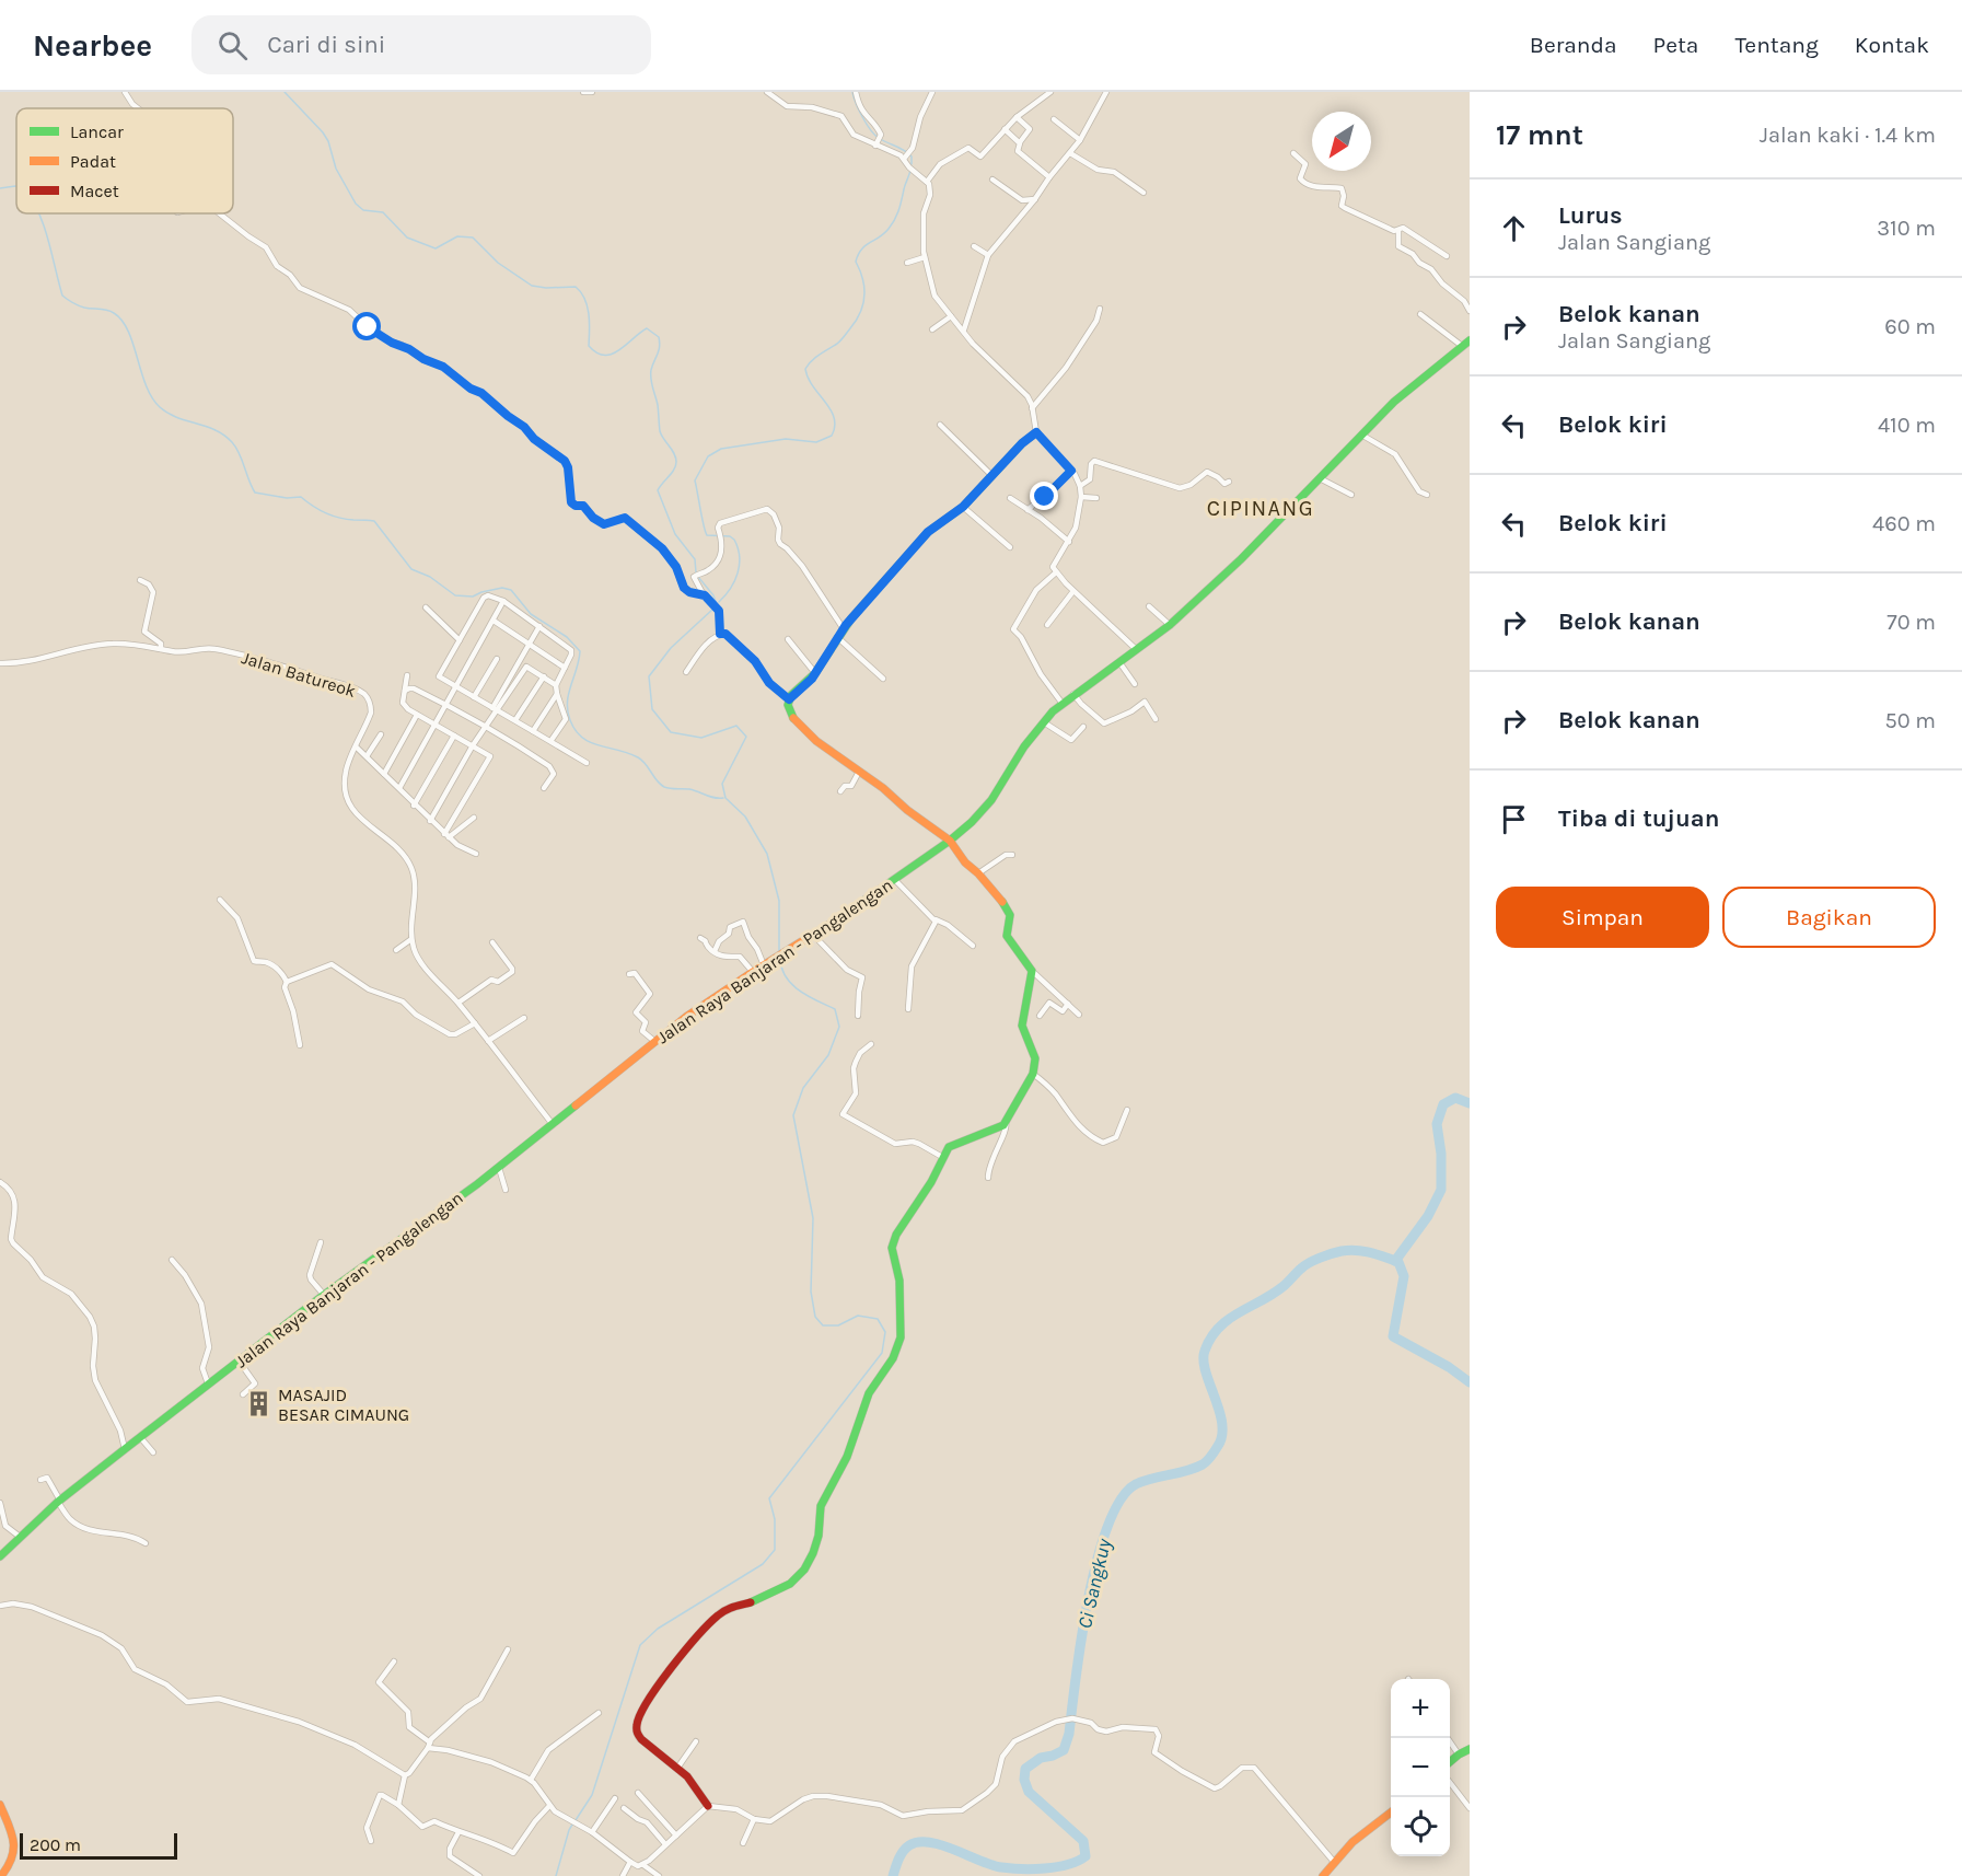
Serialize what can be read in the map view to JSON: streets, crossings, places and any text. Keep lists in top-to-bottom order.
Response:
{
  "streets": {
    "main road": ["Jalan Raya Banjaran - Pangalengan"],
    "street": ["Jalan Batureok"]
  },
  "crossings": [
    ["Jalan Batureok", "Jalan Raya Banjaran - Pangalengan"]
  ],
  "districts": ["CIPINANG"],
  "water": ["Ci Sangkuy"],
  "places": {
    "building": ["MASAJID BESAR CIMAUNG"]
  },
  "legend": ["Lancar", "Padat", "Macet"],
  "scale_bar": "200 m",
  "north": "bottom left",
  "page": {
    "header": "Nearbee",
    "search": "Cari di sini",
    "nav": [
      "Beranda",
      "Peta",
      "Tentang",
      "Kontak"
    ],
    "heading": ["17 mnt", "Jalan kaki · 1.4 km"],
    "list": [
      ["Lurus", "Jalan Sangiang", "310 m"],
      ["Belok kanan", "Jalan Sangiang", "60 m"],
      ["Belok kiri", "410 m"],
      ["Belok kiri", "460 m"],
      ["Belok kanan", "70 m"],
      ["Belok kanan", "50 m"],
      "Tiba di tujuan"
    ],
    "buttons": ["Simpan", "Bagikan"],
    "map_buttons": ["+", "−"],
    "scale": "200 m"
  }
}
